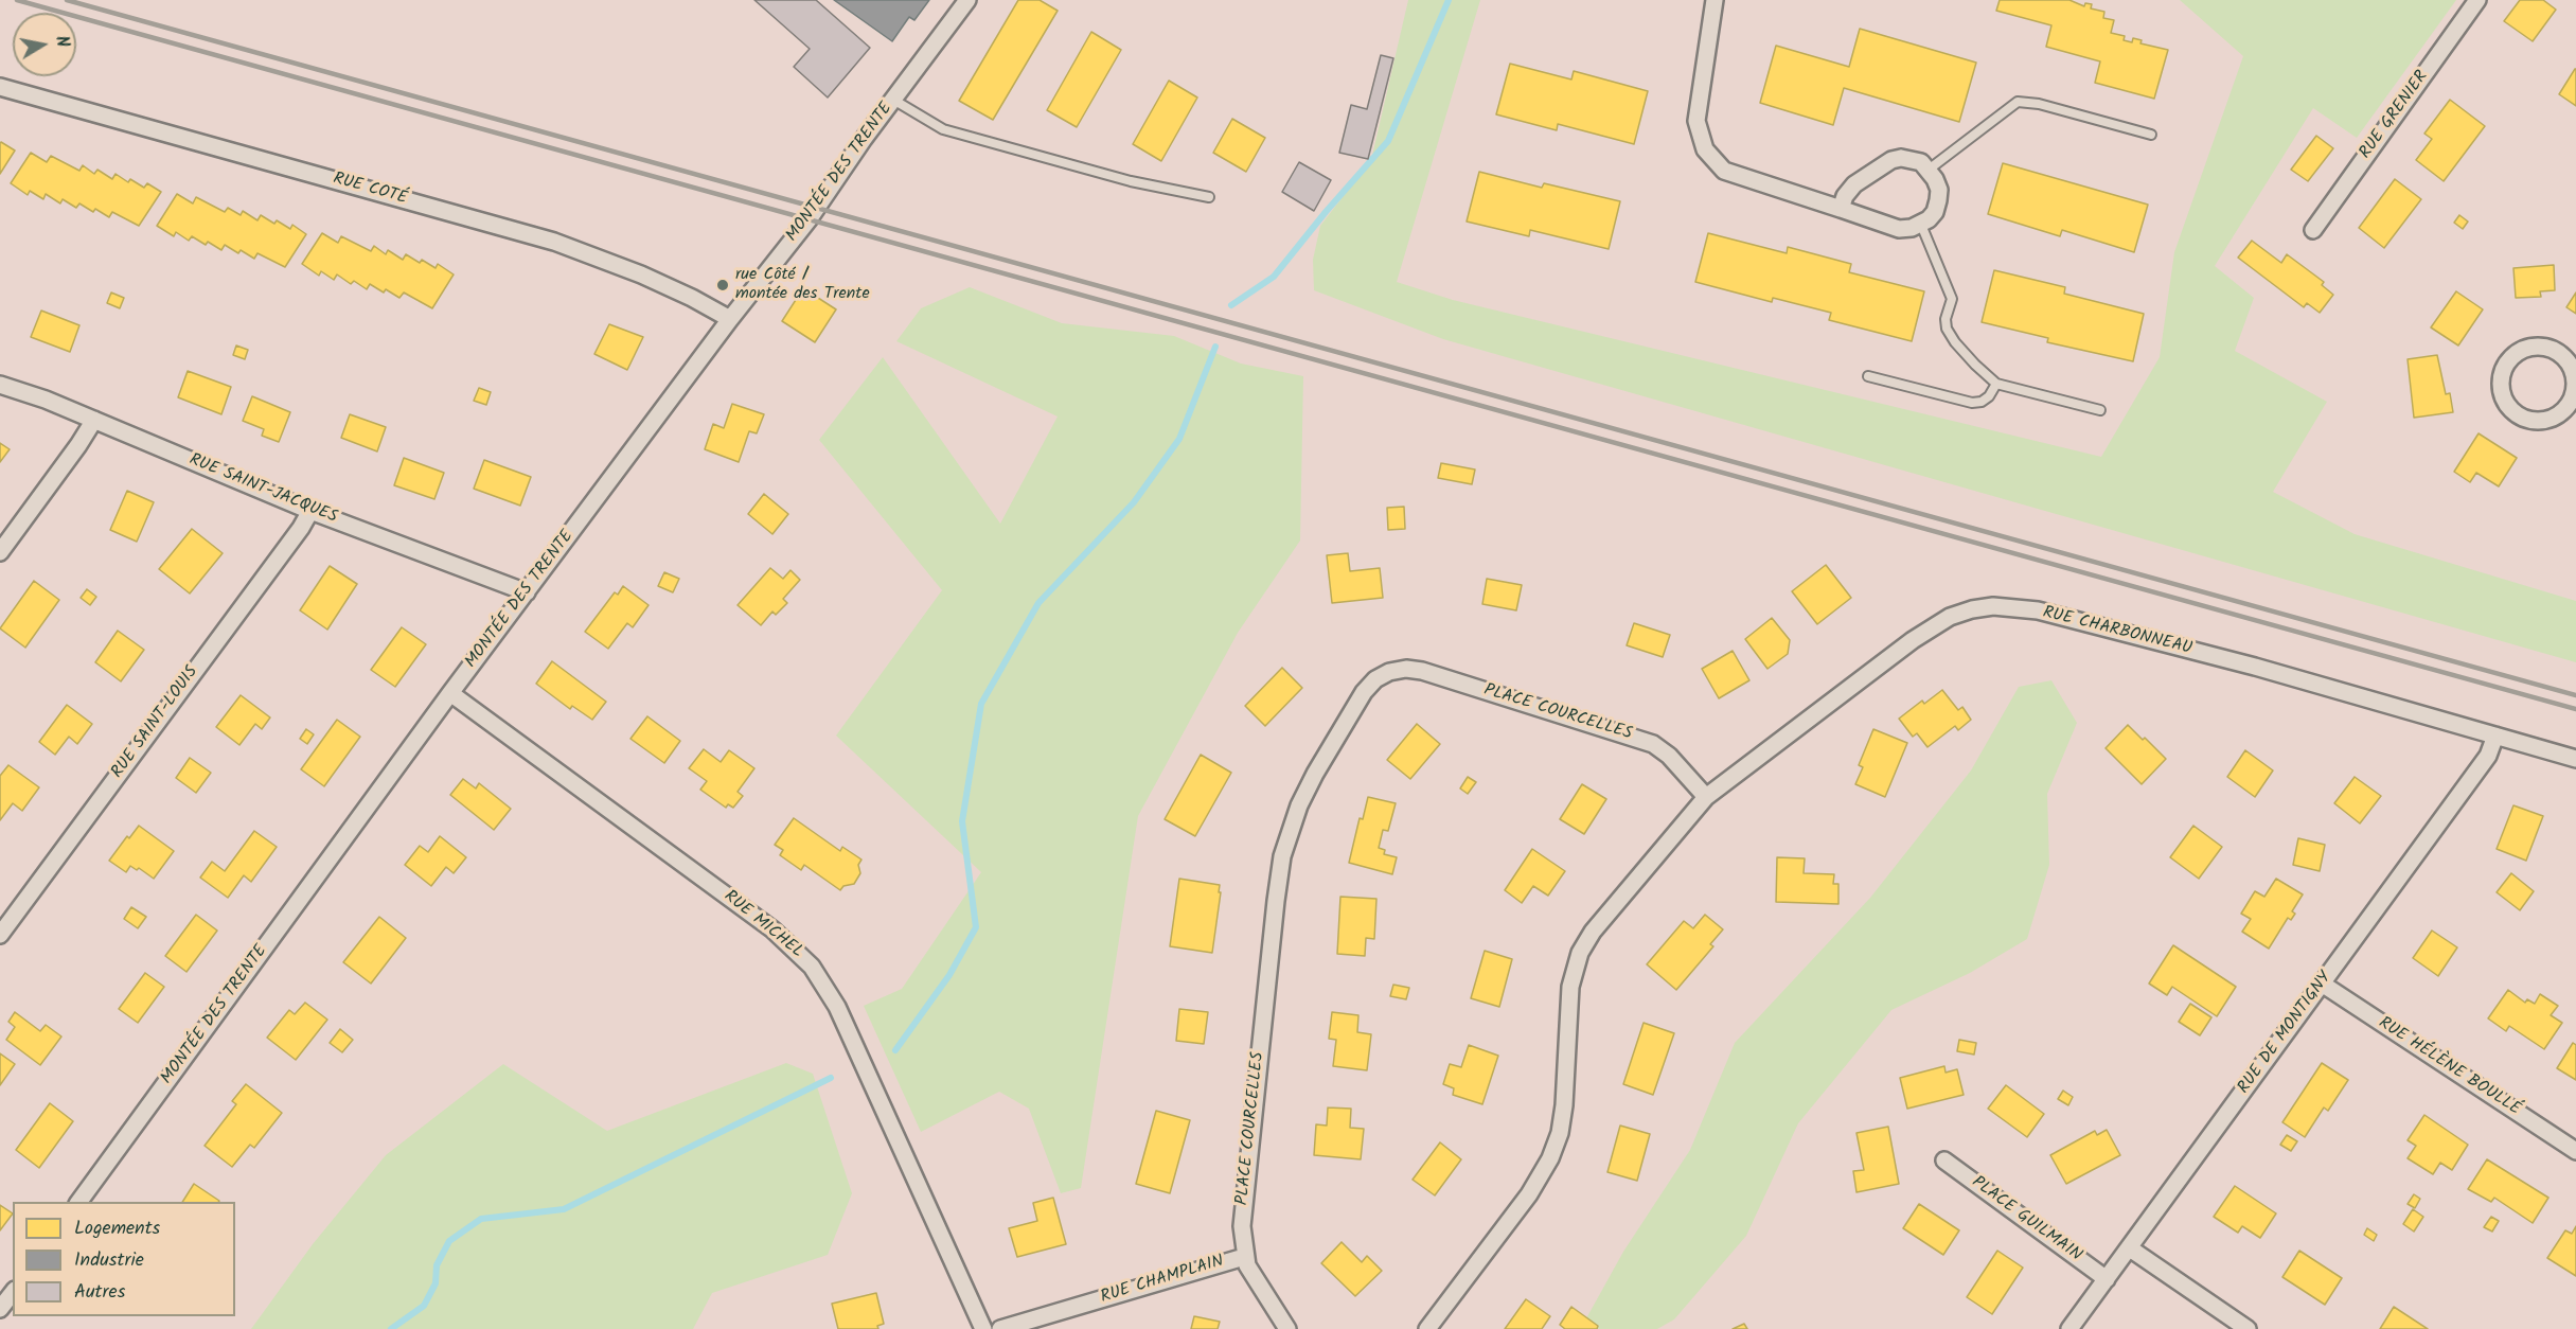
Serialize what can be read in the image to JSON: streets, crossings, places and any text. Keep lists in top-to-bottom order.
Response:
{
  "streets": {
    "street": [
      "RUE GRENIER",
      "MONTÉE DES TRENTE",
      "RUE COTÉ",
      "RUE SAINT-JACQUES",
      "RUE CHARBONNEAU",
      "PLACE COURCELLES",
      "RUE SAINT-LOUIS",
      "RUE MICHEL",
      "RUE DE MONTIGNY",
      "RUE HÉLÈNE BOULLÉ",
      "PLACE GUILMAIN",
      "RUE CHAMPLAIN"
    ]
  },
  "crossings": [
    ["MONTÉE DES TRENTE", "RUE COTÉ"],
    ["MONTÉE DES TRENTE", "RUE SAINT-JACQUES"],
    ["MONTÉE DES TRENTE", "RUE MICHEL"],
    ["RUE SAINT-JACQUES", "RUE SAINT-LOUIS"],
    ["RUE CHARBONNEAU", "PLACE COURCELLES"],
    ["RUE CHARBONNEAU", "RUE DE MONTIGNY"],
    ["PLACE COURCELLES", "RUE CHAMPLAIN"],
    ["RUE DE MONTIGNY", "RUE HÉLÈNE BOULLÉ"],
    ["RUE DE MONTIGNY", "PLACE GUILMAIN"]
  ],
  "places": ["rue Côté / montée des Trente"],
  "legend": ["Logements", "Industrie", "Autres"],
  "north": "right"
}
